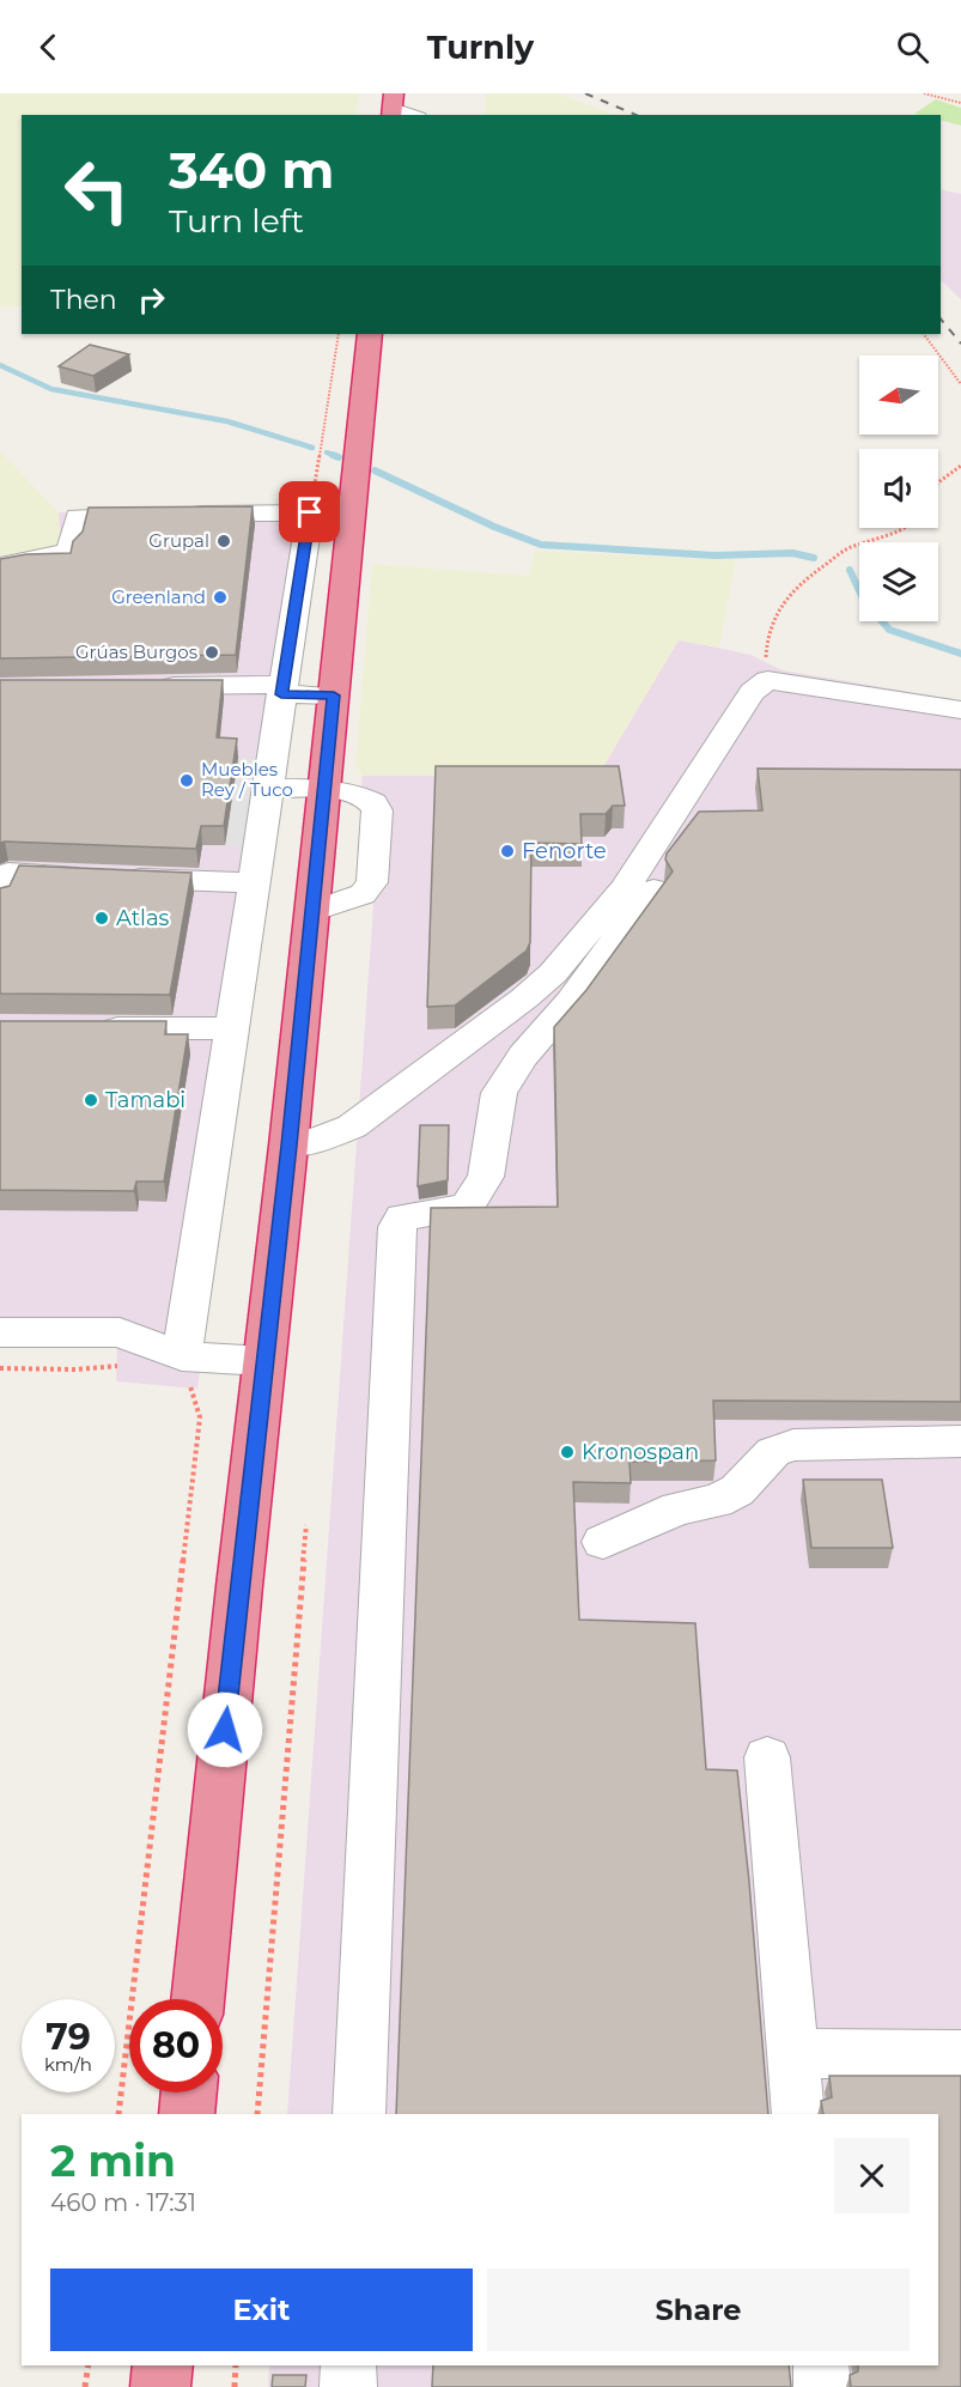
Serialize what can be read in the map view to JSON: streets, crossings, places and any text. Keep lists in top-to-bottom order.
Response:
{
  "places": [
    "Grupal",
    "Greenland",
    "Grúas Burgos",
    "Muebles Rey / Tuco",
    "Fenorte",
    "Atlas",
    "Tamabi",
    "Kronospan"
  ],
  "north": "left",
  "page": {
    "header": "Turnly",
    "turn": ["340 m", "Turn left"],
    "then": "Then",
    "speed": "79 km/h",
    "limit": "80",
    "heading": ["2 min", "460 m · 17:31"],
    "buttons": ["Exit", "Share"]
  }
}
